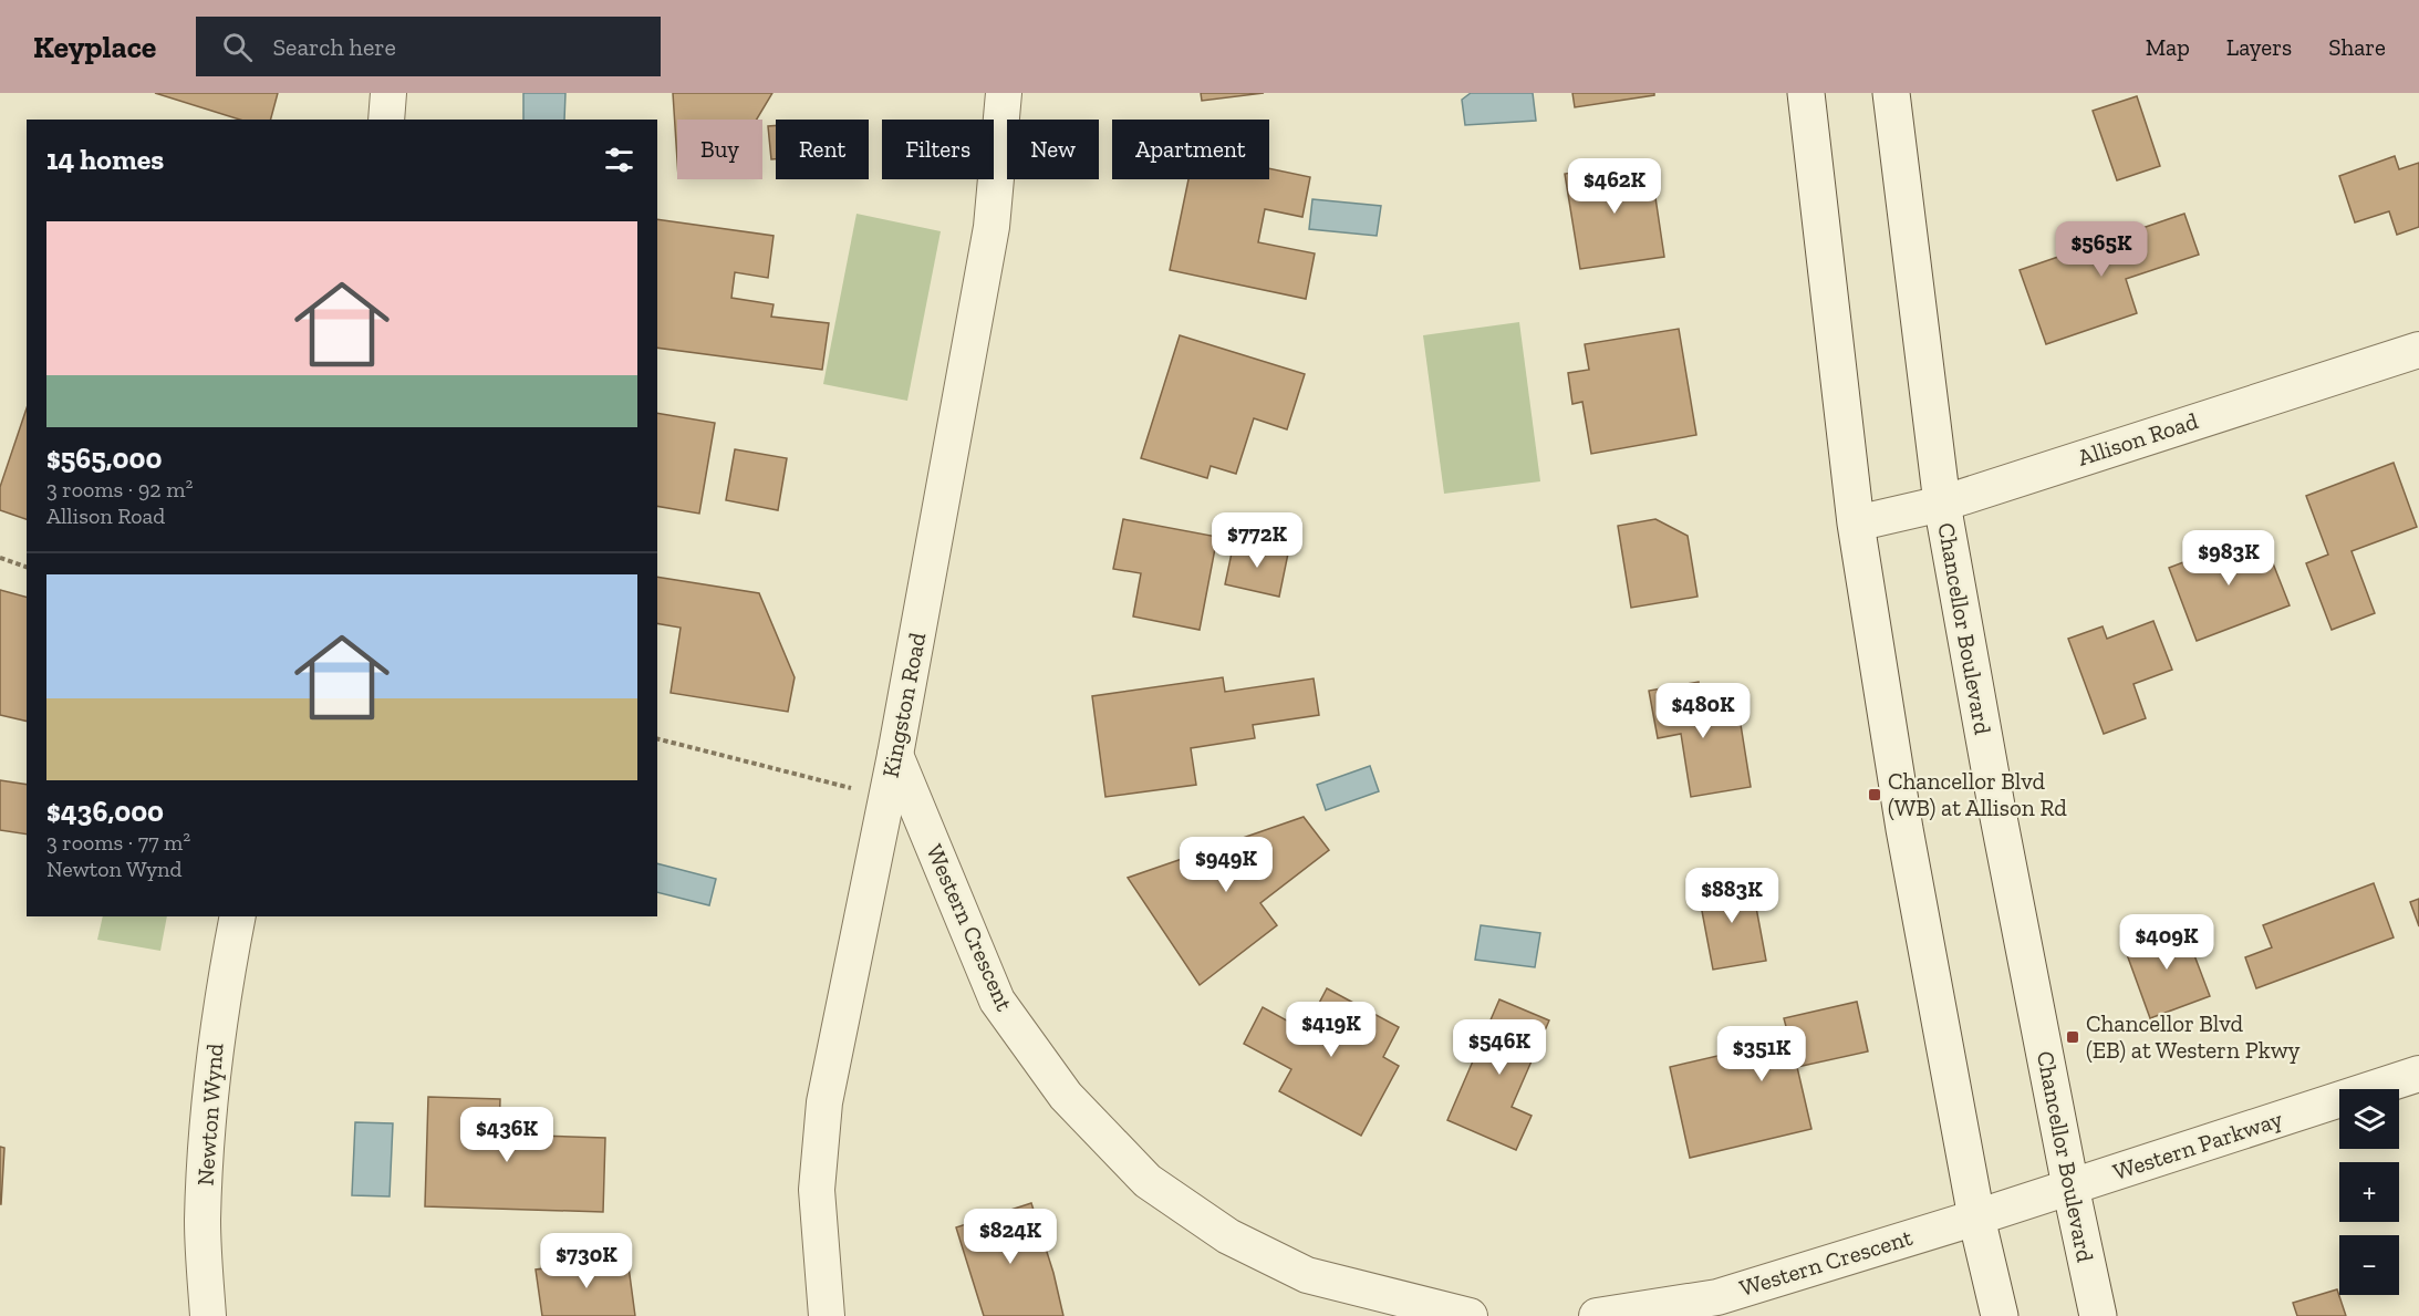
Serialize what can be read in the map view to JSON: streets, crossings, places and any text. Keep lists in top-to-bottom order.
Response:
{
  "streets": {
    "main road": ["Chancellor Boulevard"],
    "street": [
      "Allison Road",
      "Kingston Road",
      "Western Crescent",
      "Newton Wynd",
      "Western Parkway"
    ]
  },
  "crossings": [
    ["Allison Road", "Chancellor Boulevard"],
    ["Chancellor Boulevard", "Western Parkway"],
    ["Kingston Road", "Western Crescent"],
    ["Western Crescent", "Western Parkway"]
  ],
  "places": {
    "transit": ["Chancellor Blvd (WB) at Allison Rd", "Chancellor Blvd (EB) at Western Pkwy"]
  },
  "page": {
    "header": "Keyplace",
    "search": "Search here",
    "nav": ["Map", "Layers", "Share"],
    "chip": [
      "Buy",
      "Rent",
      "Filters",
      "New",
      "Apartment"
    ],
    "heading": "14 homes",
    "price": [
      "$462K",
      "$565K",
      "$772K",
      "$983K",
      "$480K",
      "$949K",
      "$883K",
      "$409K",
      "$419K",
      "$546K",
      "$351K",
      "$436K",
      "$824K",
      "$730K"
    ],
    "list": [
      {
        "name": "$565,000",
        "note": "3 rooms · 92 m² · Allison Road"
      },
      {
        "name": "$436,000",
        "note": "3 rooms · 77 m² · Newton Wynd"
      }
    ],
    "map_buttons": ["+", "−"]
  }
}
